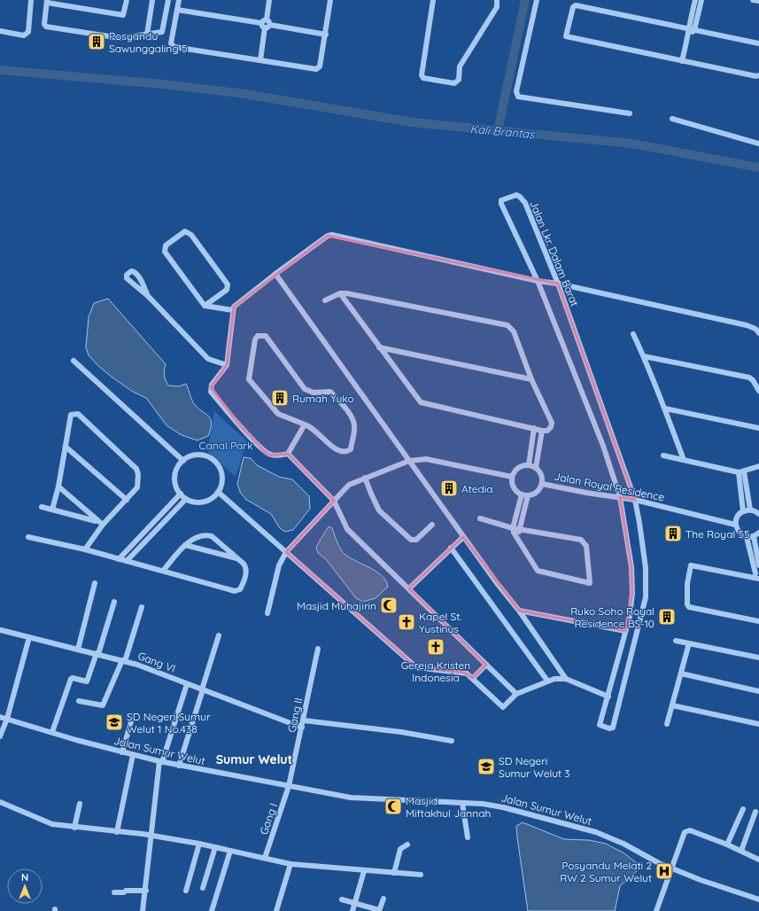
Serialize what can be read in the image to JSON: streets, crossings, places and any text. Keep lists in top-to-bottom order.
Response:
{
  "streets": {
    "street": [
      "Jalan Lkr. Dalam Barat",
      "Jalan Royal Residence",
      "Gang VI",
      "Gang II",
      "Jalan Sumur Welut",
      "Gang I"
    ]
  },
  "crossings": [
    ["Jalan Lkr. Dalam Barat", "Jalan Royal Residence"],
    ["Gang VI", "Gang II"],
    ["Gang II", "Jalan Sumur Welut"],
    ["Gang II", "Gang I"],
    ["Jalan Sumur Welut", "Gang I"]
  ],
  "districts": ["Sumur Welut"],
  "water": ["Kali Brantas"],
  "parks": ["Canal Park"],
  "places": {
    "building": [
      "Posyandu Sawunggaling 5",
      "Rumah Yuko",
      "Atedia",
      "The Royal 55",
      "Ruko Soho Royal Residence BS-10"
    ],
    "mosque": ["Masjid Muhajirin", "Masjid Miftakhul Jannah"],
    "church": ["Kapel St. Yustinus", "Gereja Kristen Indonesia"],
    "school or university": ["SD Negeri Sumur Welut 1 No.438", "SD Negeri Sumur Welut 3"],
    "hospital": ["Posyandu Melati 2 RW 2 Sumur Welut"]
  },
  "north": "top"
}
